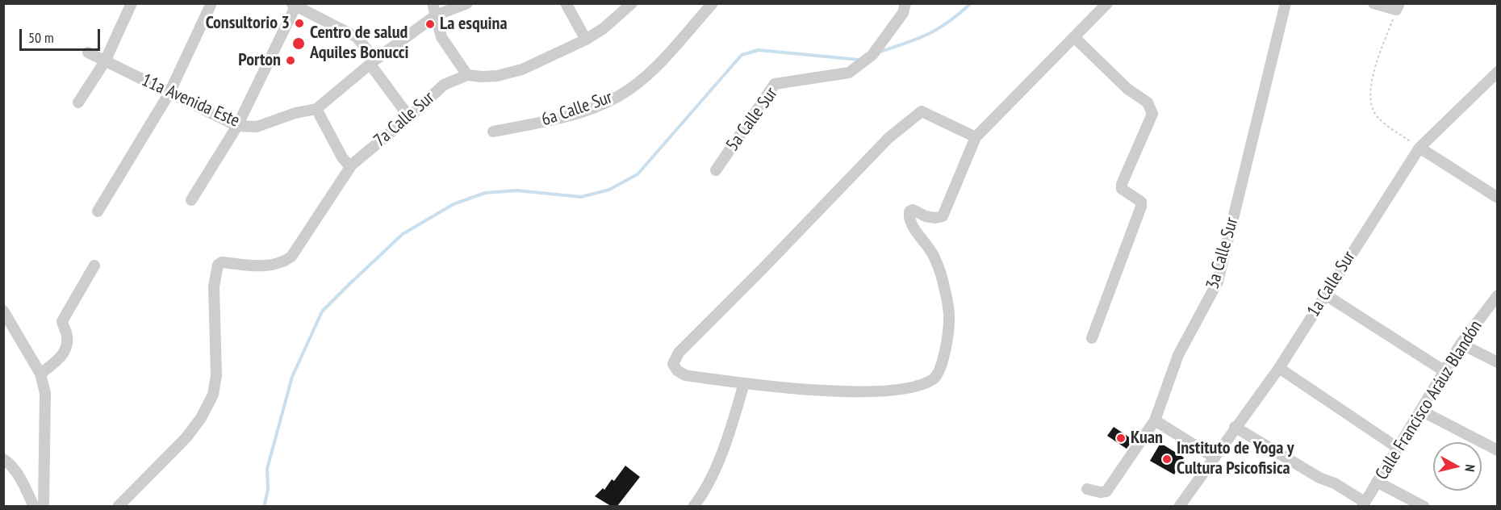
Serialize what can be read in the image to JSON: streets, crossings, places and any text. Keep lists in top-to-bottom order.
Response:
{
  "streets": {
    "street": [
      "11a Avenida Este",
      "6a Calle Sur",
      "7a Calle Sur",
      "5a Calle Sur",
      "3a Calle Sur",
      "1a Calle Sur",
      "Calle Francisco Aráuz Blandón"
    ]
  },
  "places": [
    "Consultorio 3",
    "La esquina",
    "Centro de salud Aquiles Bonucci",
    "Porton",
    "Kuan",
    "Instituto de Yoga y Cultura Psicofisica"
  ],
  "scale_bar": "50 m",
  "north": "right"
}
